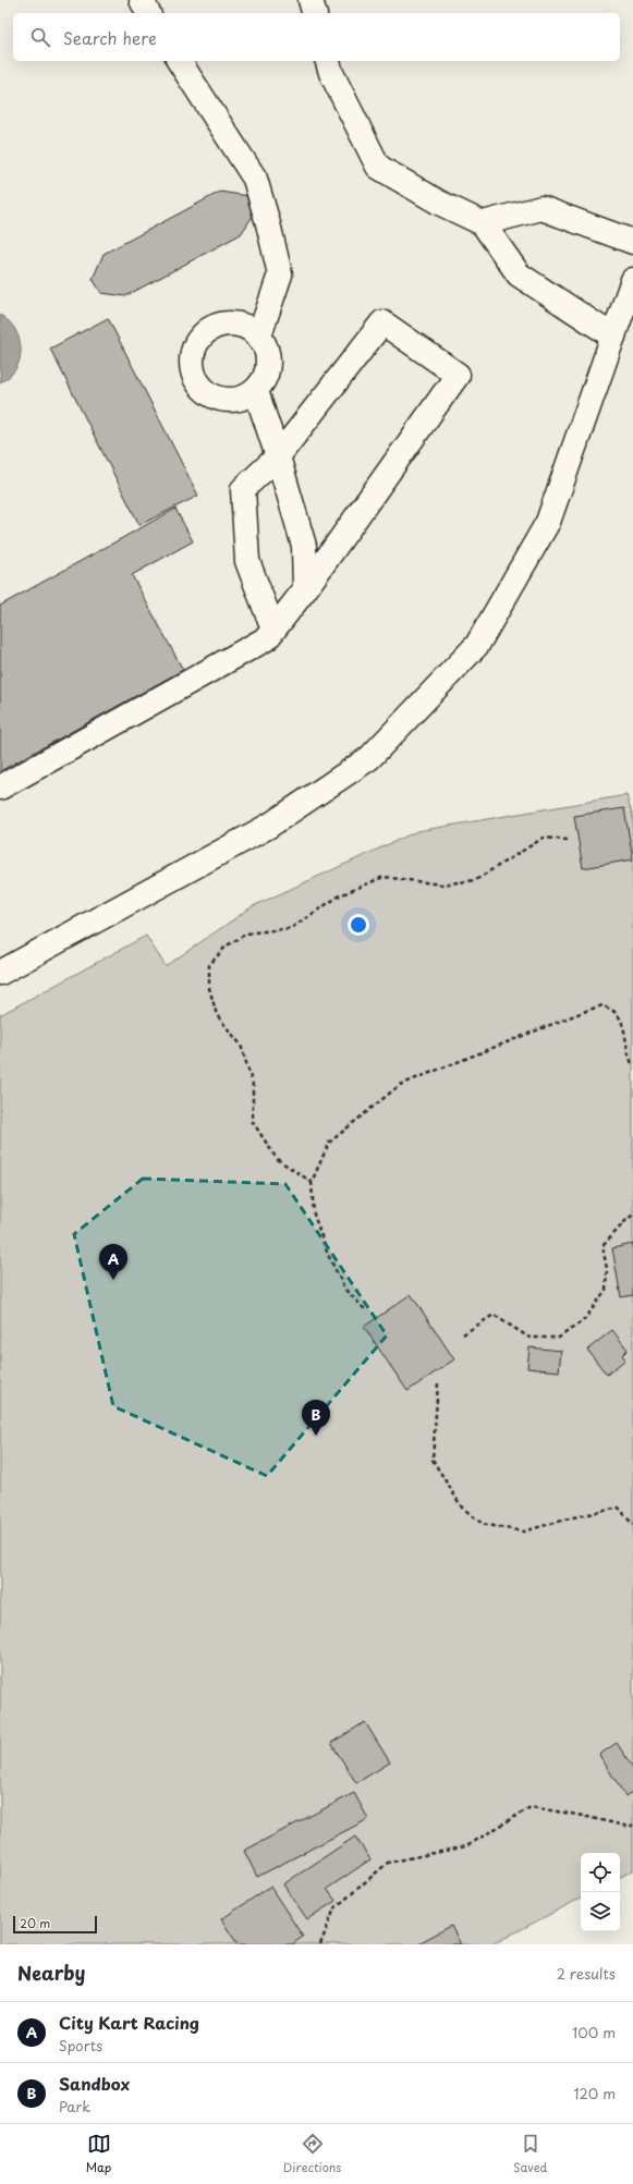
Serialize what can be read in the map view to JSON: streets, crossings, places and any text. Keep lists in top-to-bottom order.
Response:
{
  "scale_bar": "20 m",
  "page": {
    "search": "Search here",
    "pins": ["A", "B"],
    "scale": "20 m",
    "heading": ["Nearby", "2 results"],
    "list": [
      {
        "mark": "A",
        "name": "City Kart Racing",
        "note": "Sports",
        "value": "100 m"
      },
      {
        "mark": "B",
        "name": "Sandbox",
        "note": "Park",
        "value": "120 m"
      }
    ],
    "nav": ["Map", "Directions", "Saved"]
  }
}
